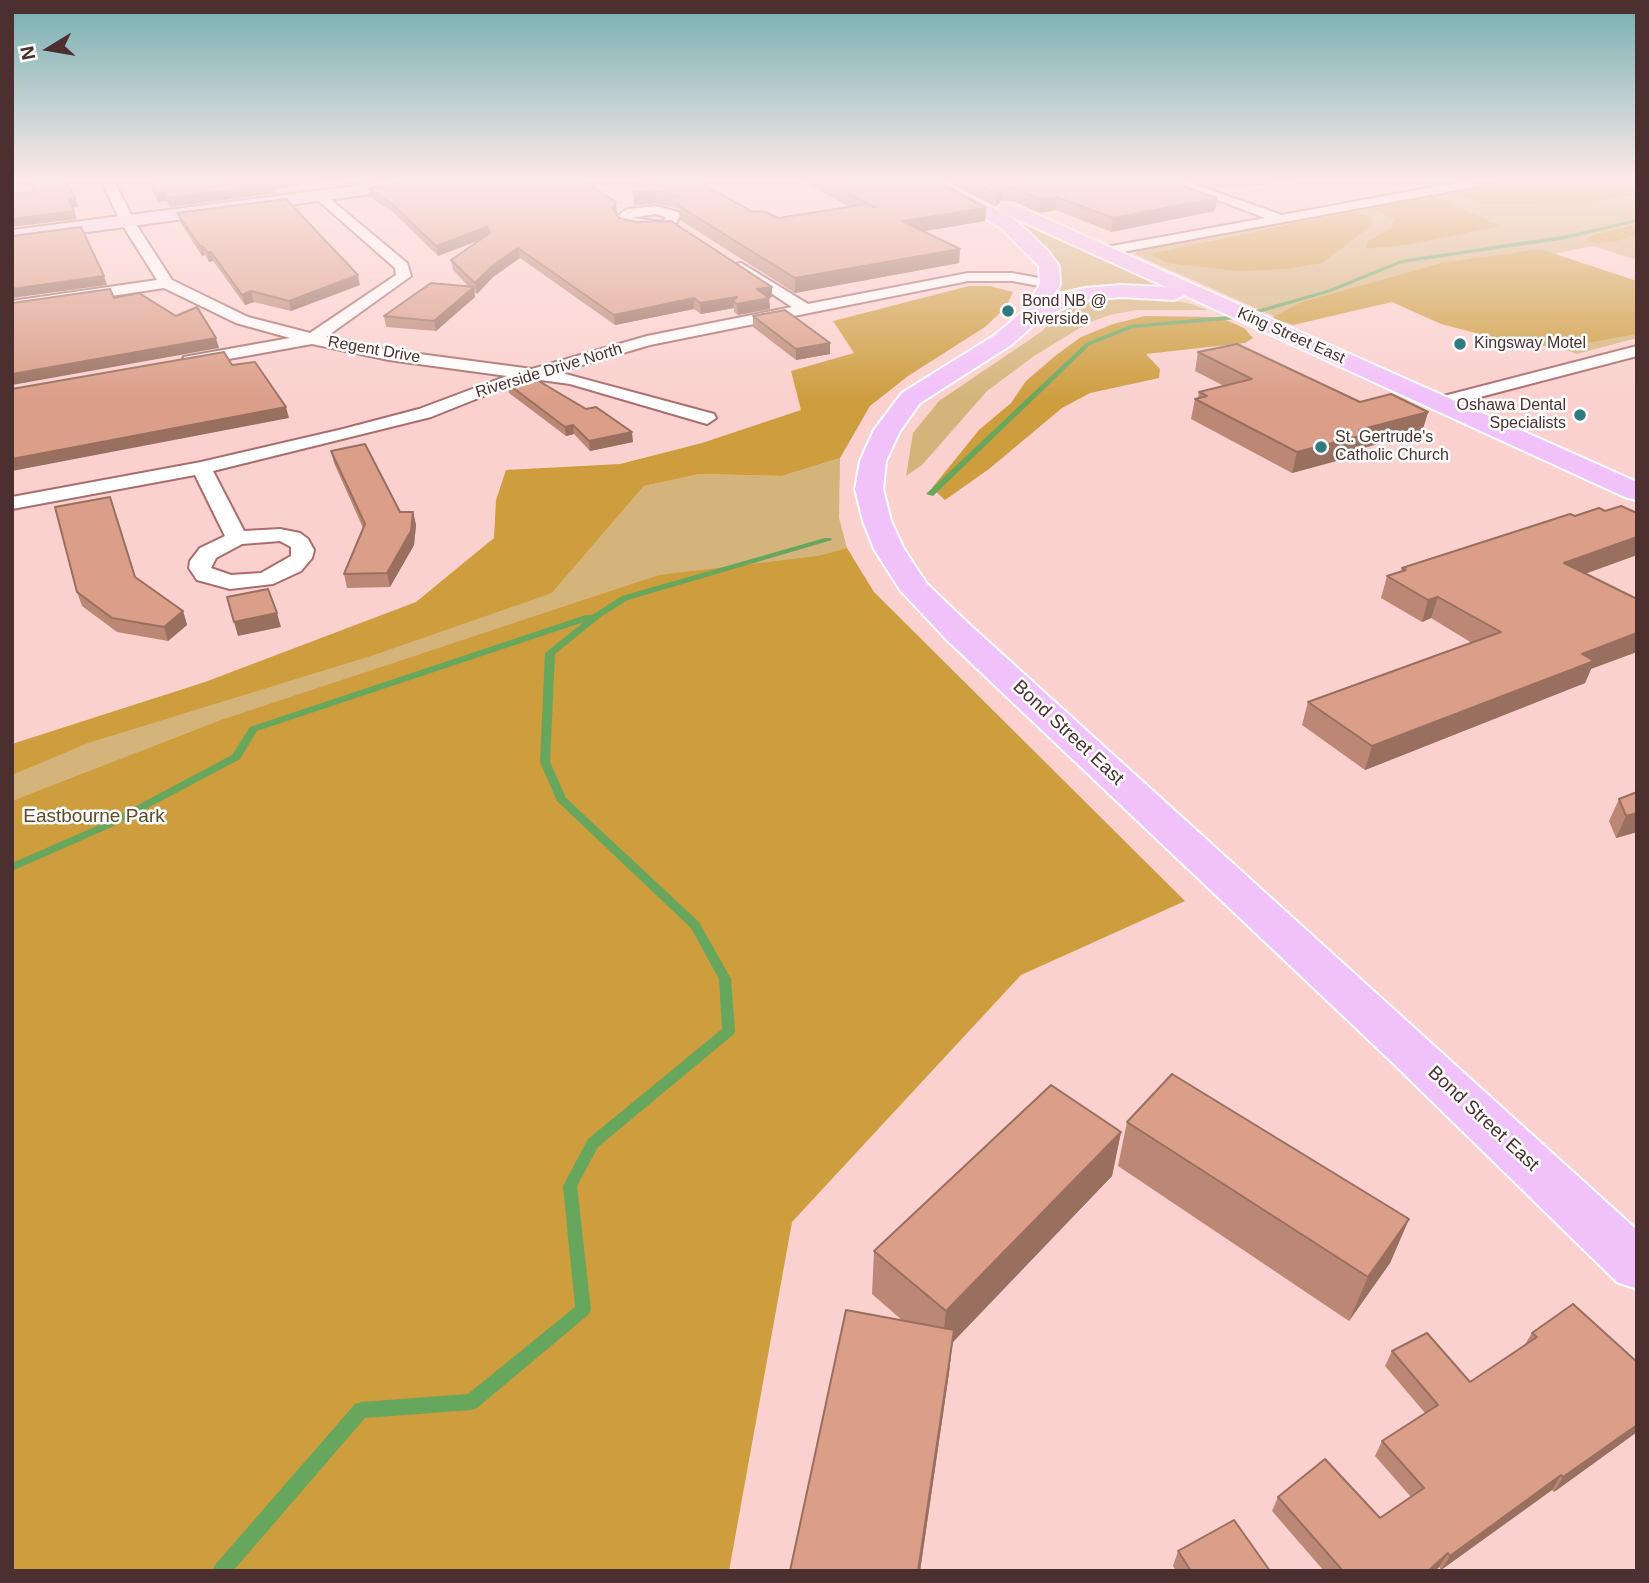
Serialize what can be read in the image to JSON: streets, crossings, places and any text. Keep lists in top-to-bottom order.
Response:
{
  "streets": {
    "main road": ["King Street East", "Bond Street East"],
    "street": ["Regent Drive", "Riverside Drive North"]
  },
  "crossings": [
    ["Regent Drive", "Riverside Drive North"],
    ["Riverside Drive North", "Bond Street East"]
  ],
  "parks": ["Eastbourne Park"],
  "places": [
    "Bond NB @ Riverside",
    "Kingsway Motel",
    "Oshawa Dental Specialists",
    "St. Gertrude's Catholic Church"
  ],
  "north": "left"
}
